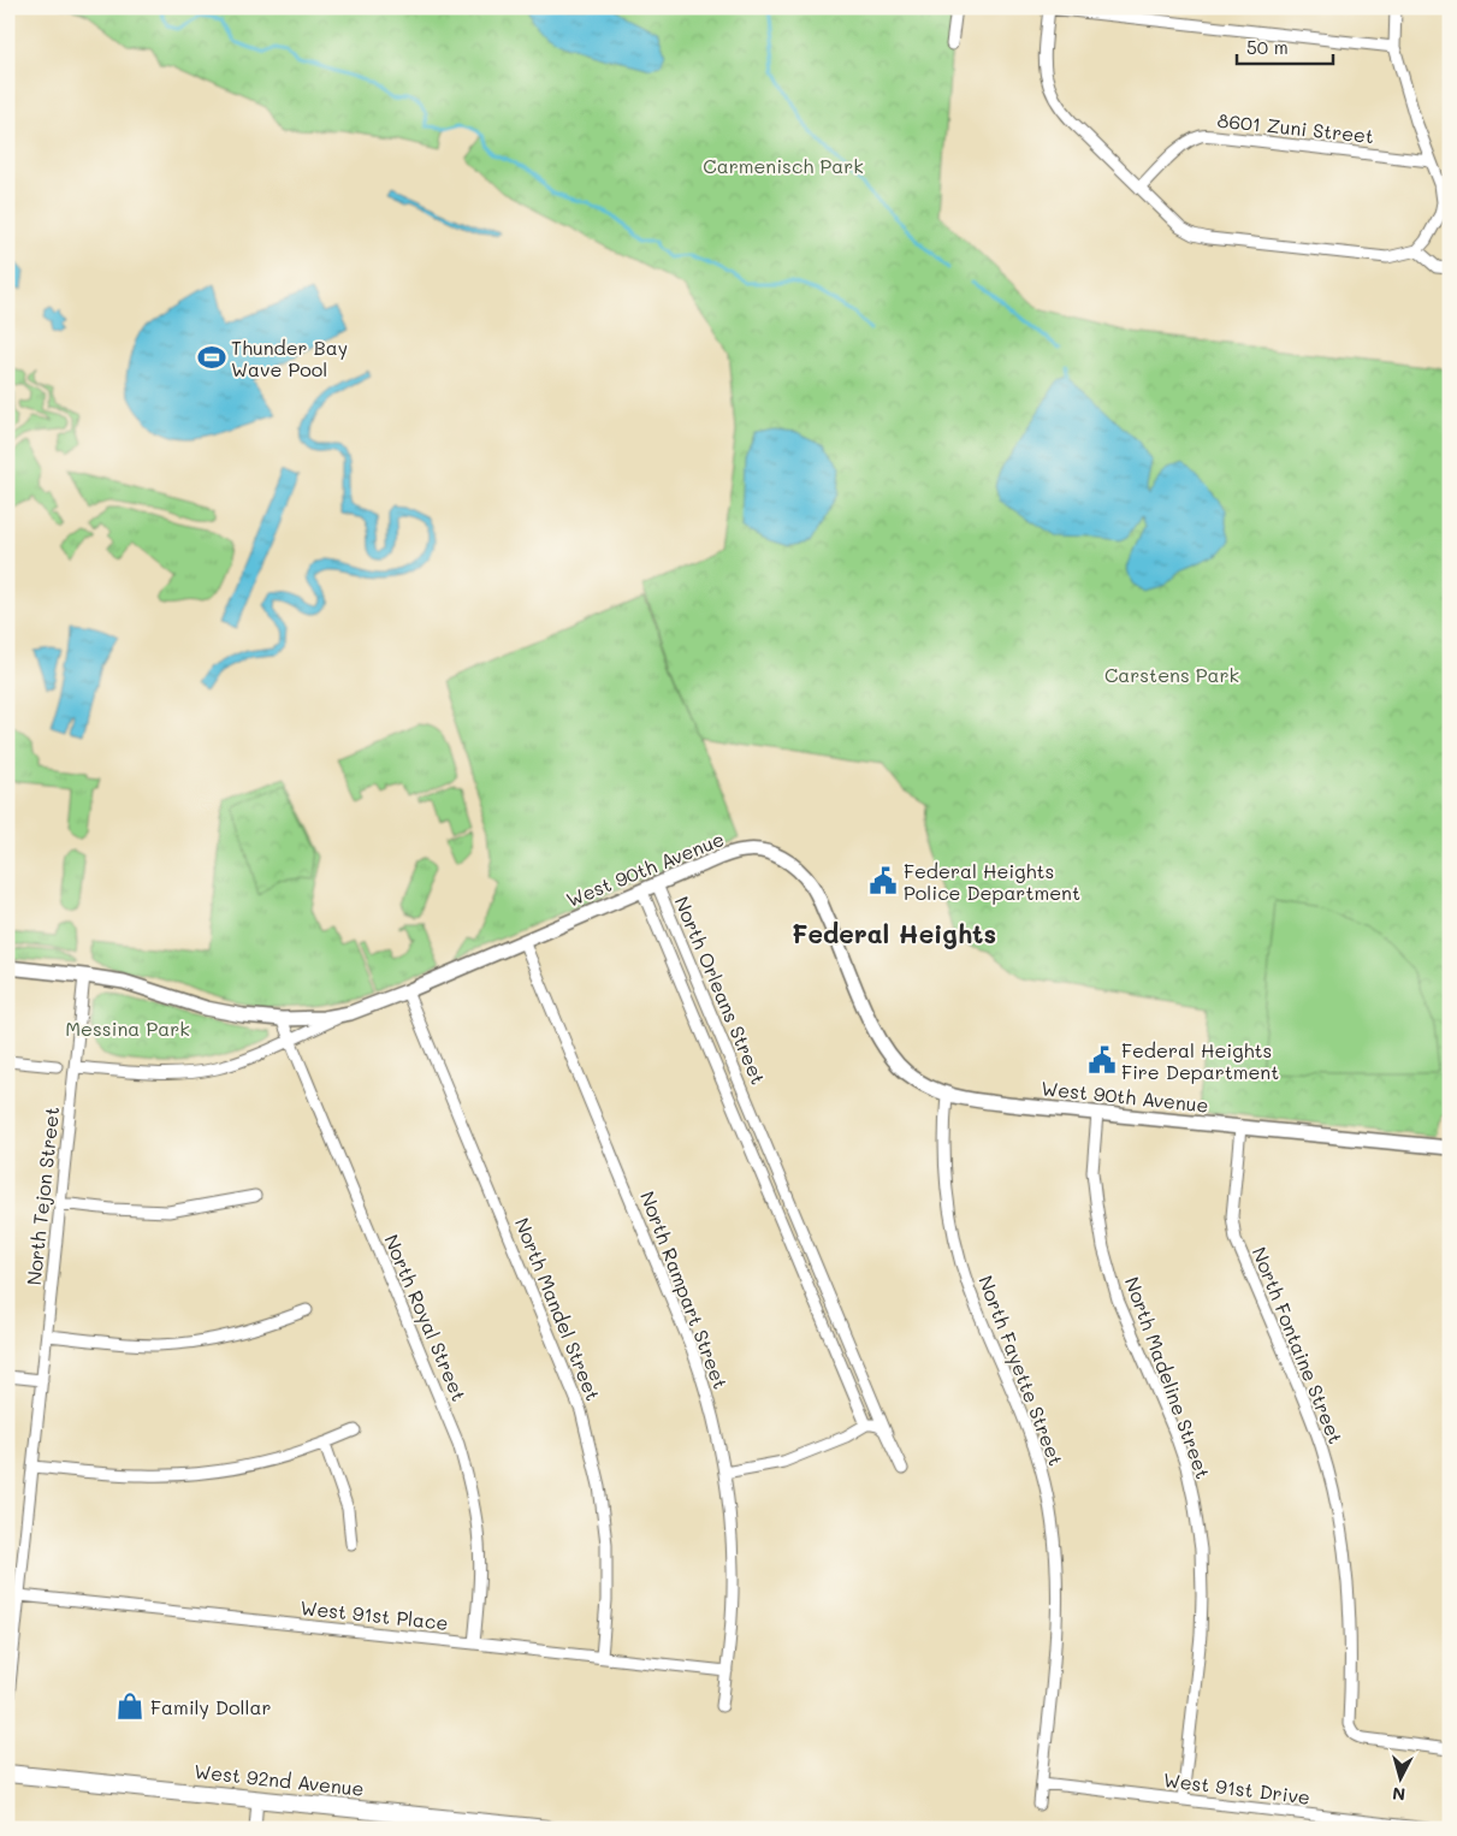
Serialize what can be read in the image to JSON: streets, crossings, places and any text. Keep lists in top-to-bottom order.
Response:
{
  "streets": {
    "main road": ["West 92nd Avenue"],
    "street": [
      "8601 Zuni Street",
      "West 90th Avenue",
      "North Orleans Street",
      "North Tejon Street",
      "North Rampart Street",
      "North Mandel Street",
      "North Royal Street",
      "North Fontaine Street",
      "North Fayette Street",
      "North Madeline Street",
      "West 91st Place",
      "West 91st Drive"
    ]
  },
  "crossings": [
    ["West 90th Avenue", "North Orleans Street"],
    ["West 90th Avenue", "North Tejon Street"],
    ["West 90th Avenue", "North Rampart Street"],
    ["West 90th Avenue", "North Mandel Street"],
    ["West 90th Avenue", "North Royal Street"],
    ["West 90th Avenue", "North Fontaine Street"],
    ["West 90th Avenue", "North Fayette Street"],
    ["West 90th Avenue", "North Madeline Street"],
    ["North Tejon Street", "West 91st Place"],
    ["North Rampart Street", "West 91st Place"],
    ["North Mandel Street", "West 91st Place"],
    ["North Royal Street", "West 91st Place"],
    ["North Fayette Street", "West 91st Drive"],
    ["North Madeline Street", "West 91st Drive"]
  ],
  "districts": ["Federal Heights"],
  "parks": ["Carmenisch Park", "Carstens Park", "Messina Park"],
  "places": {
    "sports": ["Thunder Bay Wave Pool"],
    "public building": ["Federal Heights Police Department", "Federal Heights Fire Department"],
    "shop": ["Family Dollar"]
  },
  "scale_bar": "50 m",
  "north": "bottom"
}
